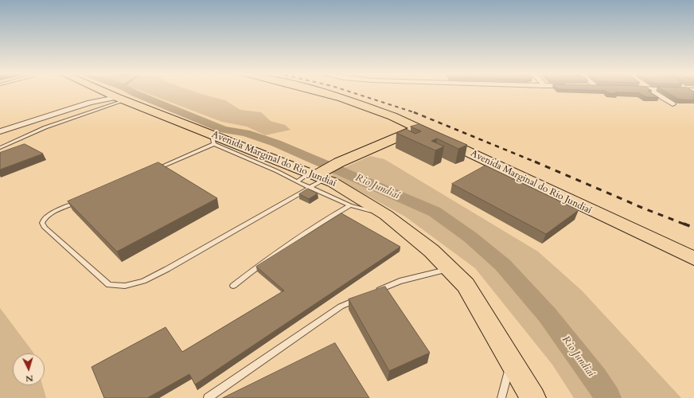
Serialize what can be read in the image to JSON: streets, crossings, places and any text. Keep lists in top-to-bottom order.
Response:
{
  "streets": {
    "main road": ["Avenida Marginal do Rio Jundiaí"]
  },
  "water": ["Rio Jundiaí"],
  "north": "bottom"
}
